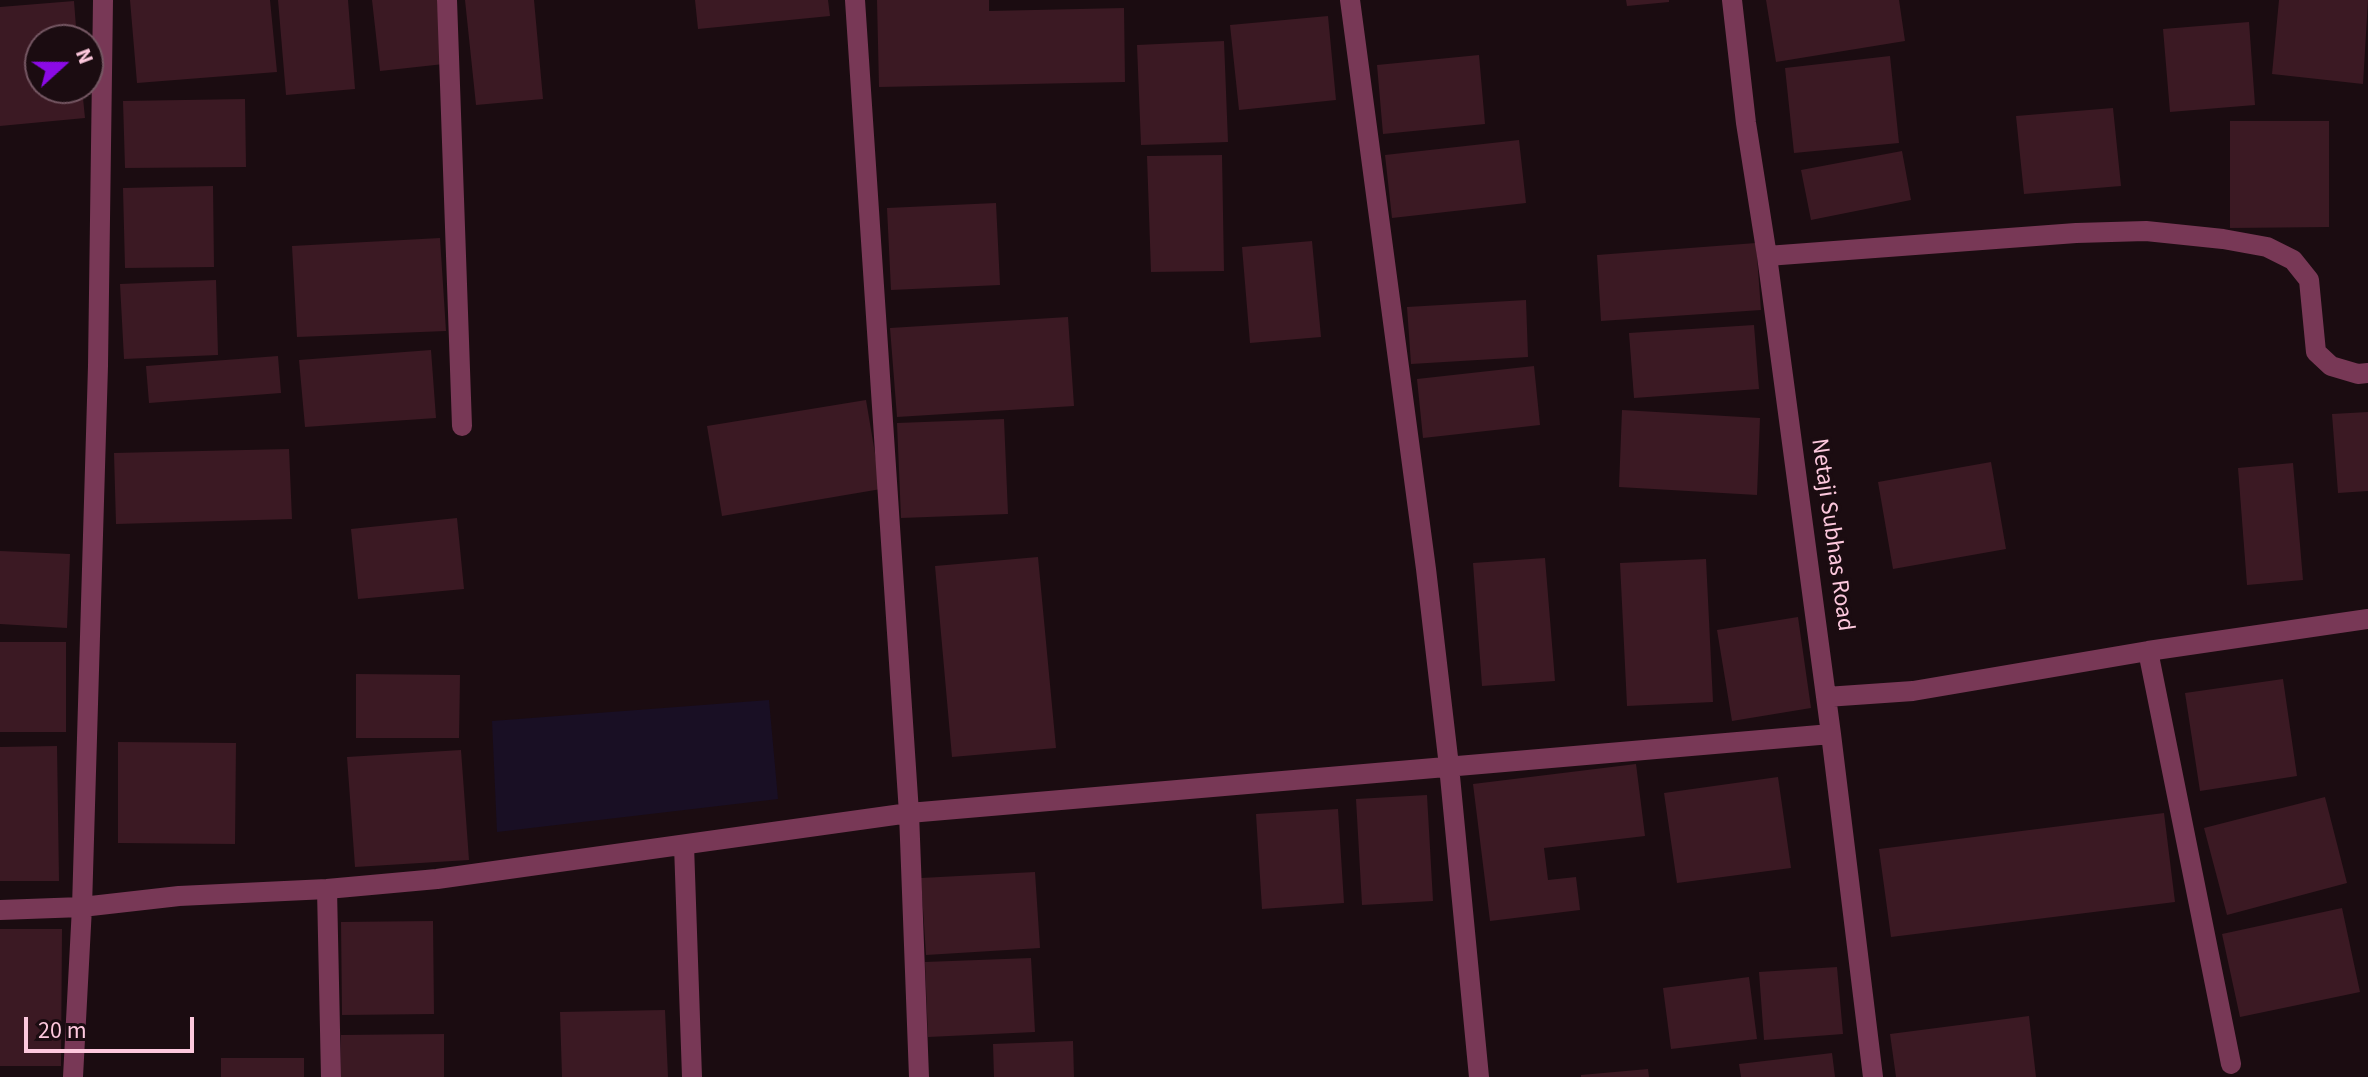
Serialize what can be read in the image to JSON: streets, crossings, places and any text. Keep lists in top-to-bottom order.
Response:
{
  "streets": {
    "street": ["Netaji Subhas Road"]
  },
  "scale_bar": "20 m",
  "north": "right"
}
